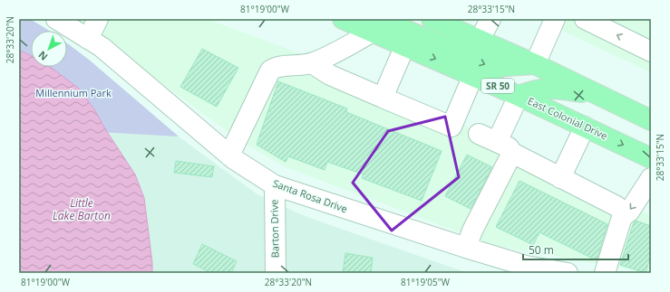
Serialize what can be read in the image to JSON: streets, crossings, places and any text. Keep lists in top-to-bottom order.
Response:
{
  "streets": {
    "highway": ["SR 50", "East Colonial Drive"],
    "street": ["Santa Rosa Drive", "Barton Drive"]
  },
  "crossings": [
    ["Santa Rosa Drive", "Barton Drive"]
  ],
  "water": ["Little Lake Barton"],
  "parks": ["Millennium Park"],
  "scale_bar": "50 m",
  "north": "bottom left",
  "coordinates": [
    "81°19'00\"W",
    "28°33'15\"N",
    "28°33'20\"N",
    "81°19'05\"W"
  ]
}
